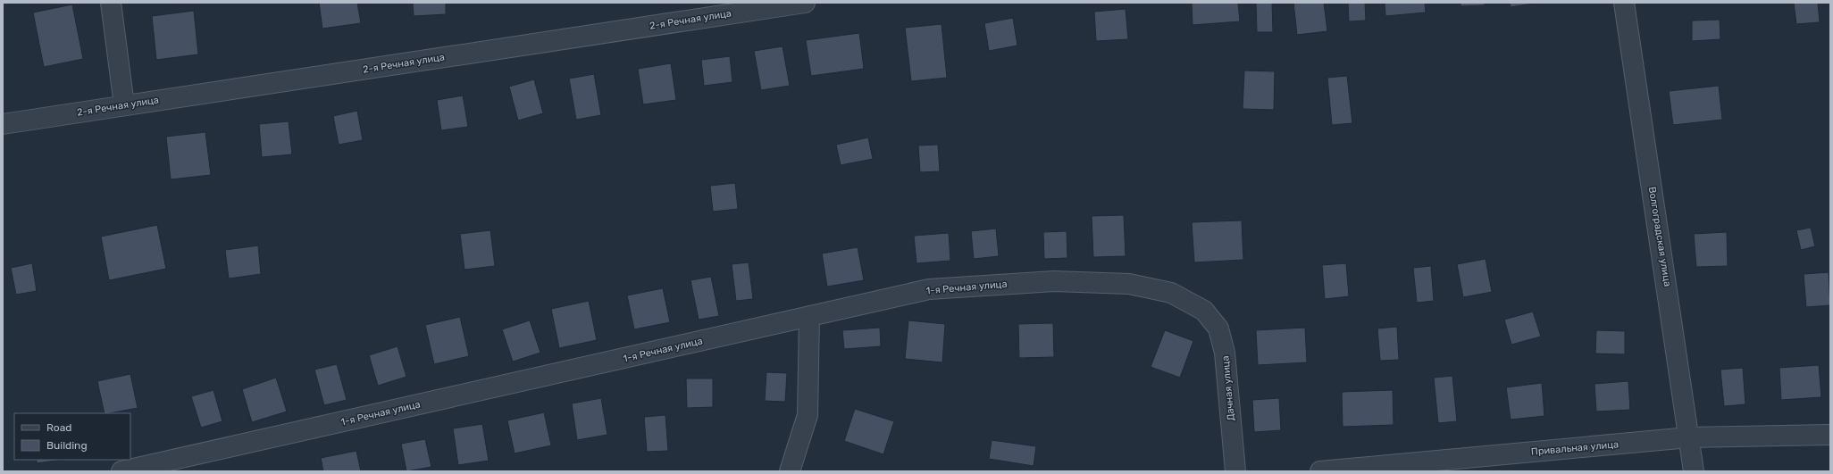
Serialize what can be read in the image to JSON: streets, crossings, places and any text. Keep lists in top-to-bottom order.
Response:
{
  "streets": {
    "street": [
      "2-я Речная улица",
      "Волгоградская улица",
      "1-я Речная улица",
      "Дачная улица",
      "Привальная улица"
    ]
  },
  "crossings": [
    ["Волгоградская улица", "Привальная улица"],
    ["1-я Речная улица", "Дачная улица"]
  ],
  "legend": ["Road", "Building"]
}
